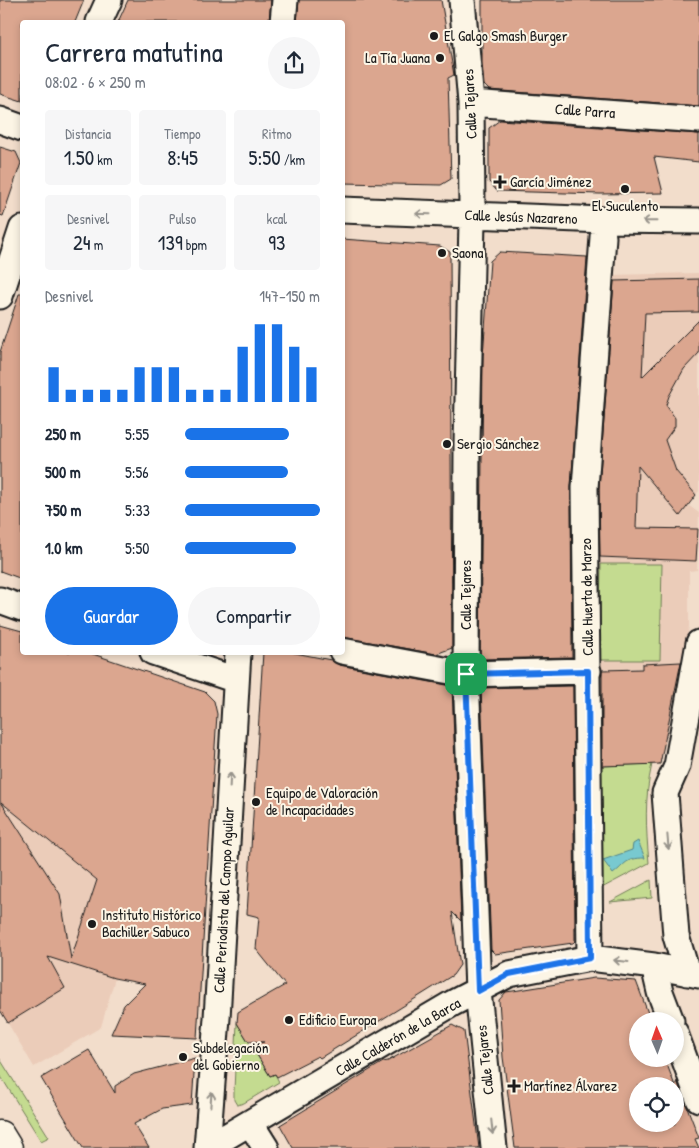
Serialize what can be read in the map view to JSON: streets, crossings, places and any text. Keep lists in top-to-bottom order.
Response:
{
  "streets": {
    "street": [
      "Calle Tejares",
      "Calle Parra",
      "Calle Jesús Nazareno",
      "Calle Huerta de Marzo",
      "Calle Periodista del Campo Aguilar",
      "Calle Calderón de la Barca"
    ]
  },
  "crossings": [
    ["Calle Tejares", "Calle Parra"],
    ["Calle Tejares", "Calle Calderón de la Barca"],
    ["Calle Huerta de Marzo", "Calle Calderón de la Barca"],
    ["Calle Periodista del Campo Aguilar", "Calle Calderón de la Barca"]
  ],
  "one_way": ["Calle Jesús Nazareno", "Calle Periodista del Campo Aguilar"],
  "places": {
    "other": [
      "El Galgo Smash Burger",
      "La Tía Juana",
      "El Suculento",
      "Saona",
      "Sergio Sánchez",
      "Equipo de Valoración de Incapacidades",
      "Instituto Histórico Bachiller Sabuco",
      "Edificio Europa",
      "Subdelegación del Gobierno"
    ],
    "health": ["García Jiménez", "Martínez Álvarez"]
  },
  "north": "top",
  "page": {
    "heading": ["Carrera matutina", "08:02 · 6 × 250 m"],
    "stats": [
      ["Distancia", "1.50 km"],
      ["Tiempo", "8:45"],
      ["Ritmo", "5:50 /km"],
      ["Desnivel", "24 m"],
      ["Pulso", "139 bpm"],
      ["kcal", "93"]
    ],
    "chart": ["Desnivel", "147–150 m"],
    "list": [
      {
        "name": "250 m",
        "note": "5:55"
      },
      {
        "name": "500 m",
        "note": "5:56"
      },
      {
        "name": "750 m",
        "note": "5:33"
      },
      {
        "name": "1.0 km",
        "note": "5:50"
      }
    ],
    "buttons": ["Guardar", "Compartir"]
  }
}
